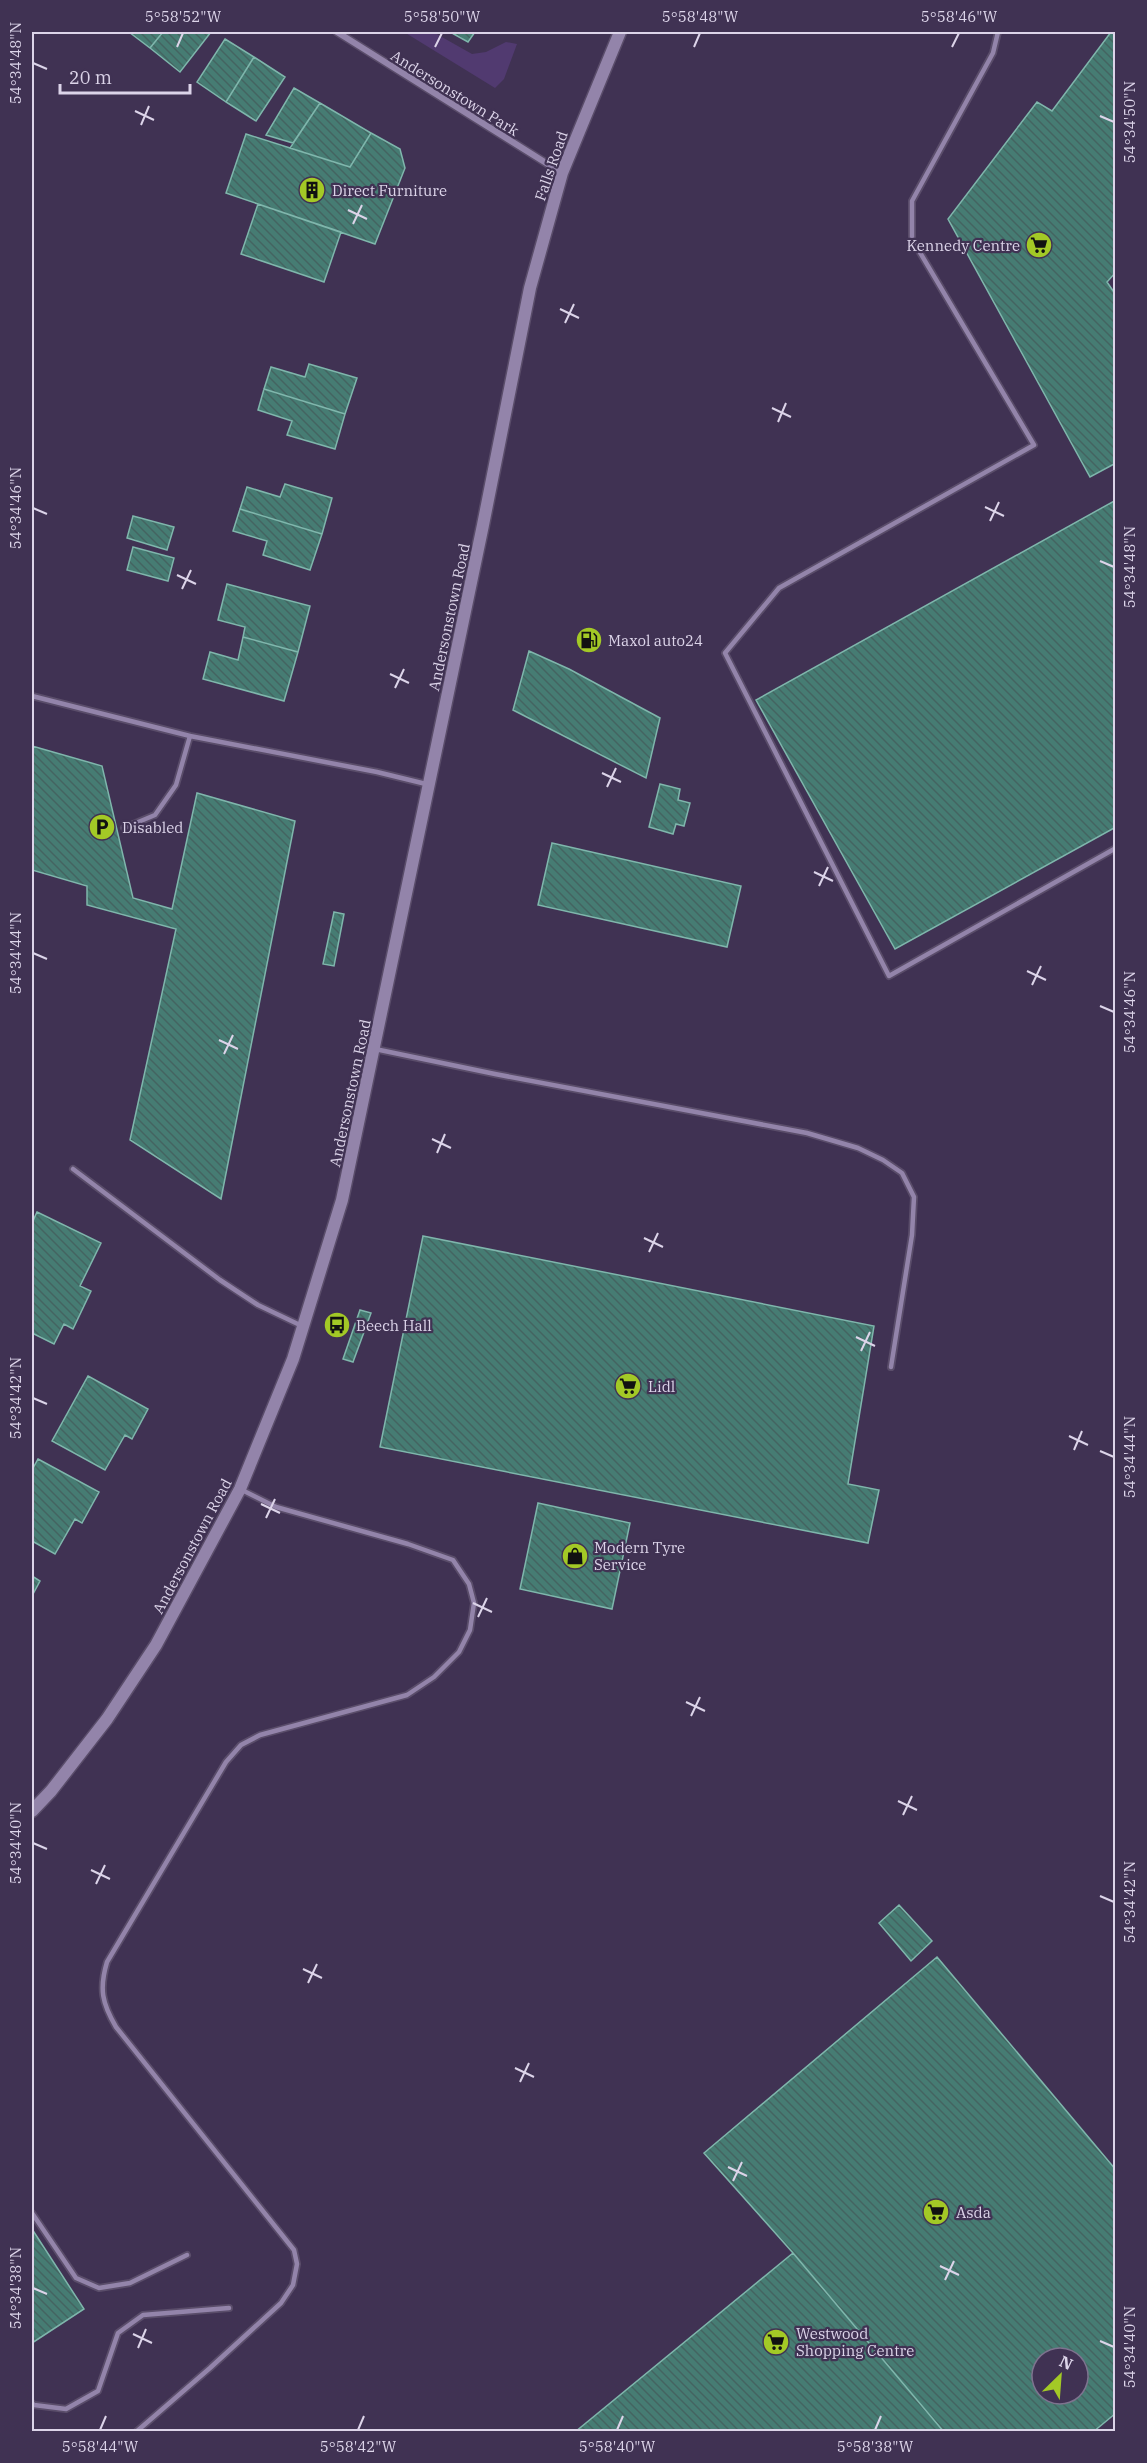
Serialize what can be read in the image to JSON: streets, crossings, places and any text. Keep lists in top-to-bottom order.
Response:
{
  "streets": {
    "main road": ["Falls Road", "Andersonstown Road"],
    "street": ["Andersonstown Park"]
  },
  "crossings": [
    ["Andersonstown Park", "Falls Road"],
    ["Falls Road", "Andersonstown Road"]
  ],
  "places": {
    "building": ["Direct Furniture"],
    "supermarket": [
      "Kennedy Centre",
      "Lidl",
      "Asda",
      "Westwood Shopping Centre"
    ],
    "fuel station": ["Maxol auto24"],
    "parking": ["Disabled"],
    "bus stop": ["Beech Hall"],
    "shop": ["Modern Tyre Service"]
  },
  "scale_bar": "20 m",
  "north": "top right",
  "coordinates": [
    "5°58'52\"W",
    "5°58'50\"W",
    "5°58'48\"W",
    "5°58'46\"W",
    "54°34'48\"N",
    "54°34'50\"N",
    "54°34'46\"N",
    "54°34'44\"N",
    "54°34'42\"N",
    "54°34'40\"N",
    "54°34'38\"N",
    "5°58'44\"W",
    "5°58'42\"W",
    "5°58'40\"W",
    "5°58'38\"W"
  ]
}
